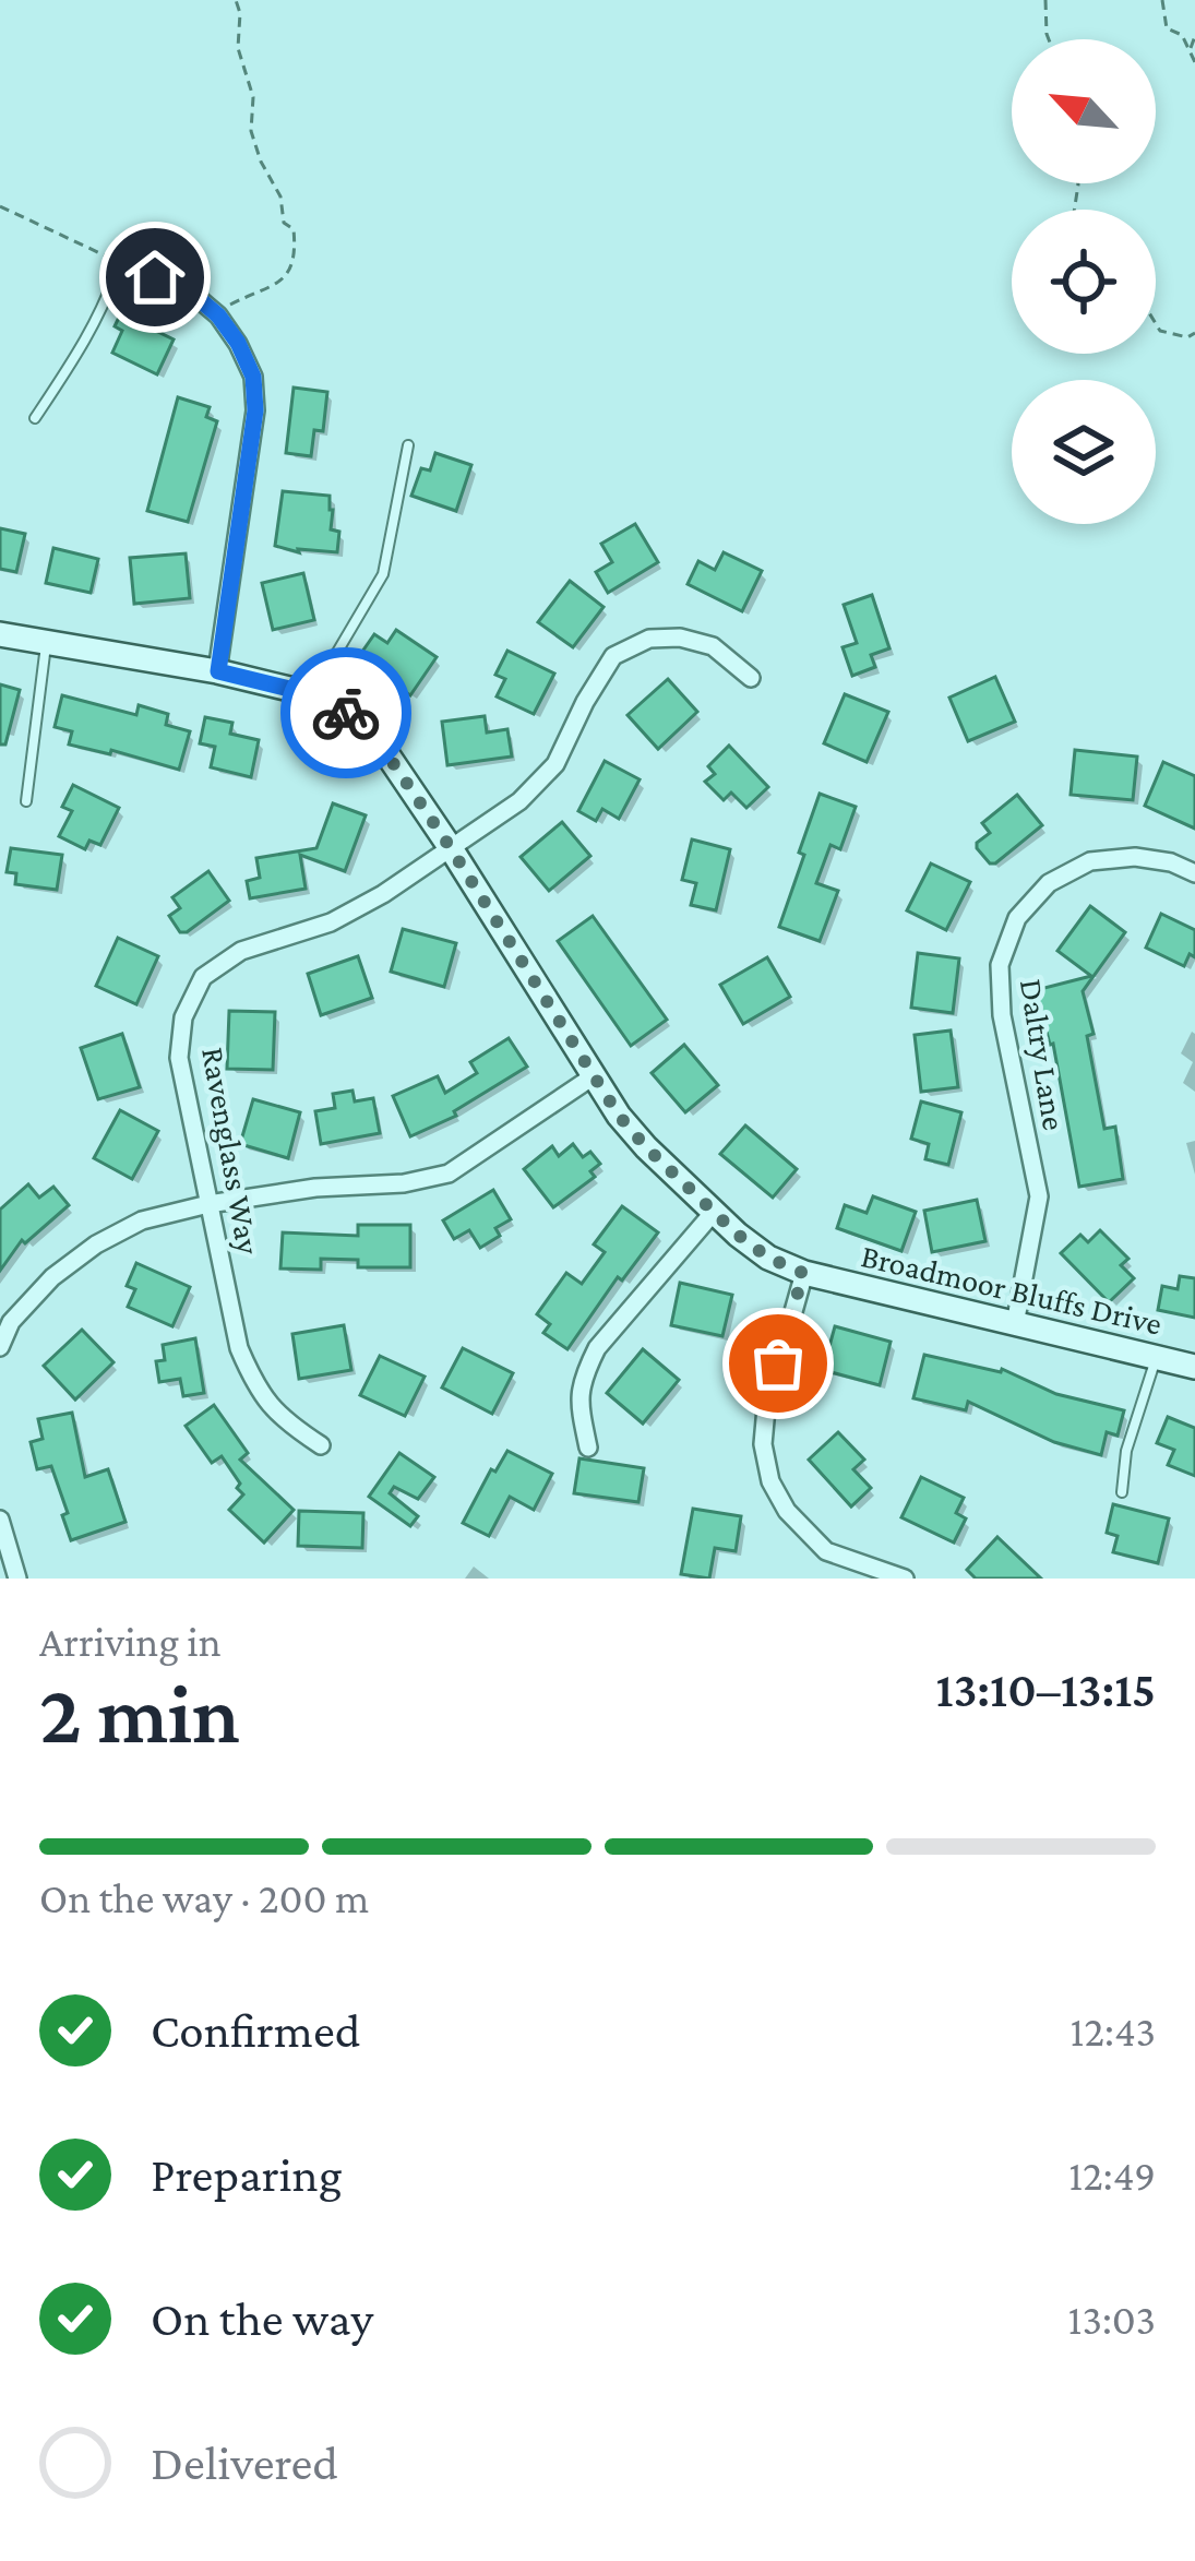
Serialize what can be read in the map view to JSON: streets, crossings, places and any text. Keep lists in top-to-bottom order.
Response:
{
  "streets": {
    "street": ["Daltry Lane", "Ravenglass Way", "Broadmoor Bluffs Drive"]
  },
  "crossings": [
    ["Daltry Lane", "Broadmoor Bluffs Drive"],
    ["Ravenglass Way", "Broadmoor Bluffs Drive"]
  ],
  "north": "top left",
  "page": {
    "heading": ["2 min", "Arriving in", "13:10–13:15"],
    "bar": "On the way · 200 m",
    "list": [
      ["Confirmed", "12:43"],
      ["Preparing", "12:49"],
      ["On the way", "13:03"],
      "Delivered"
    ]
  }
}
